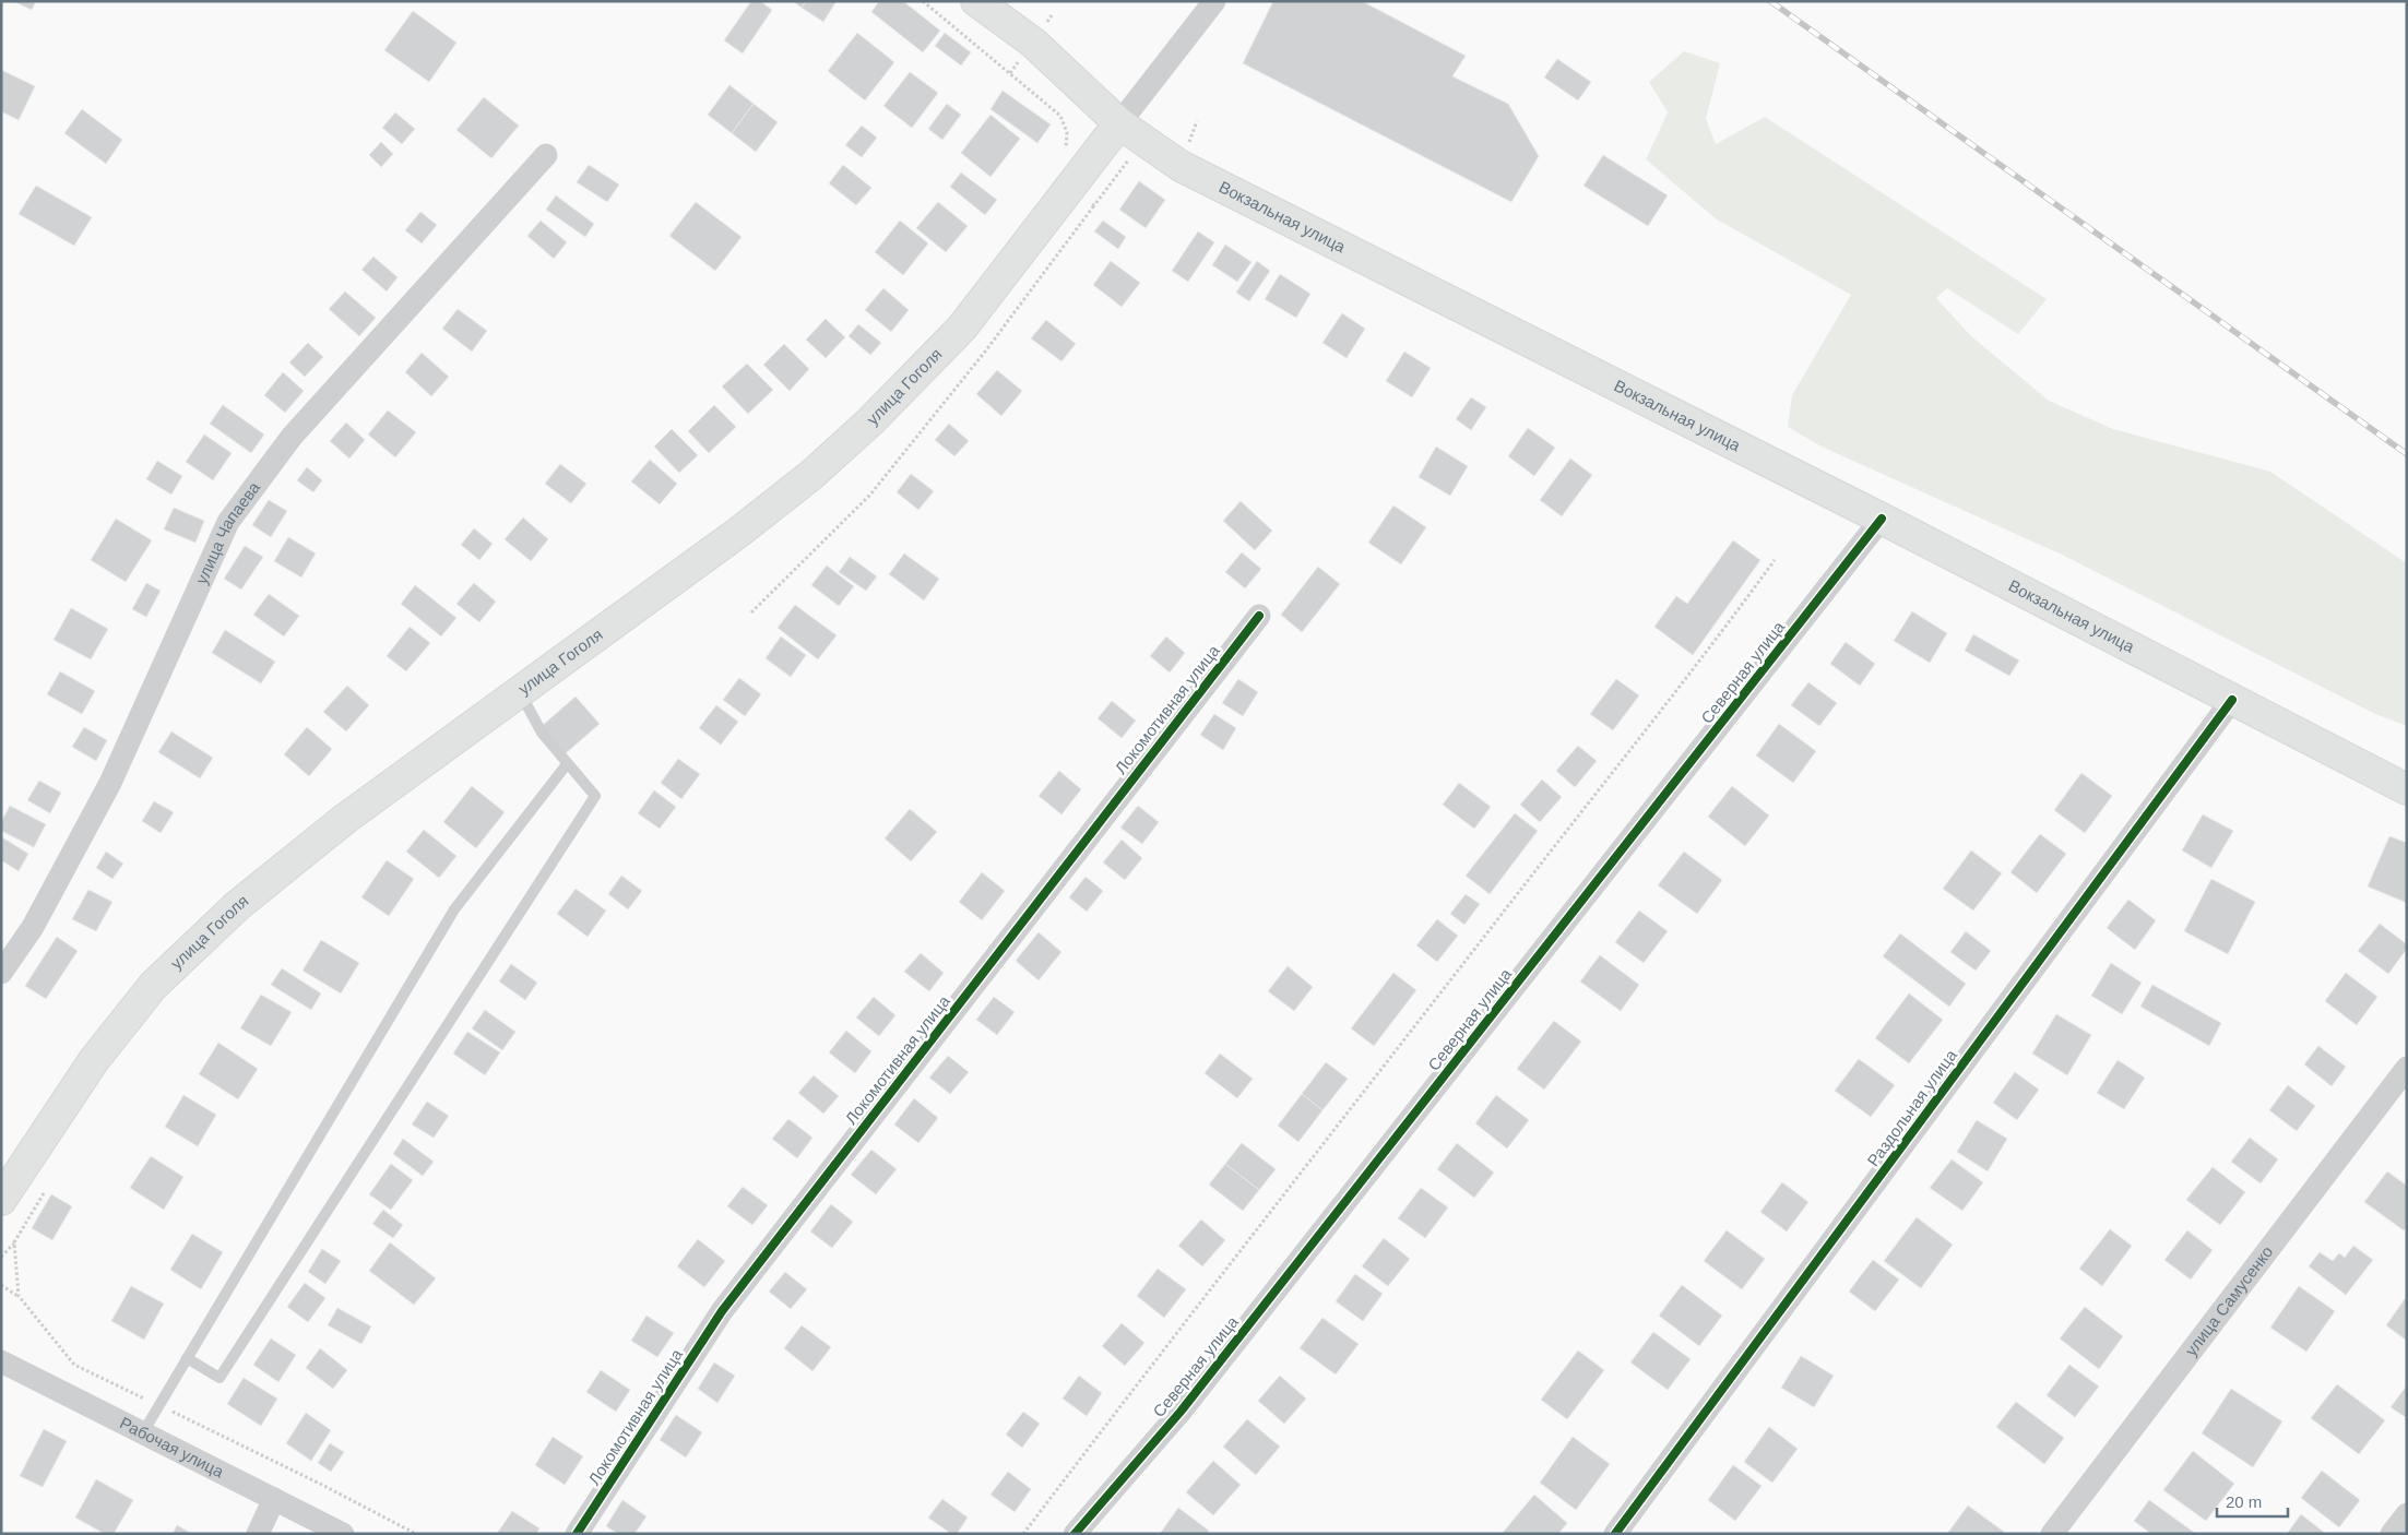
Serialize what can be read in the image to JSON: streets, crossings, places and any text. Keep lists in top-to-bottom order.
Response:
{
  "streets": {
    "main road": ["Вокзальная улица", "улица Гоголя"],
    "street": [
      "улица Чапаева",
      "Северная улица",
      "Локомотивная улица",
      "Раздольная улица",
      "улица Самусенко",
      "Рабочая улица"
    ]
  },
  "crossings": [
    ["Вокзальная улица", "улица Гоголя"],
    ["Вокзальная улица", "Северная улица"],
    ["Вокзальная улица", "Раздольная улица"]
  ],
  "scale_bar": "20 m"
}
